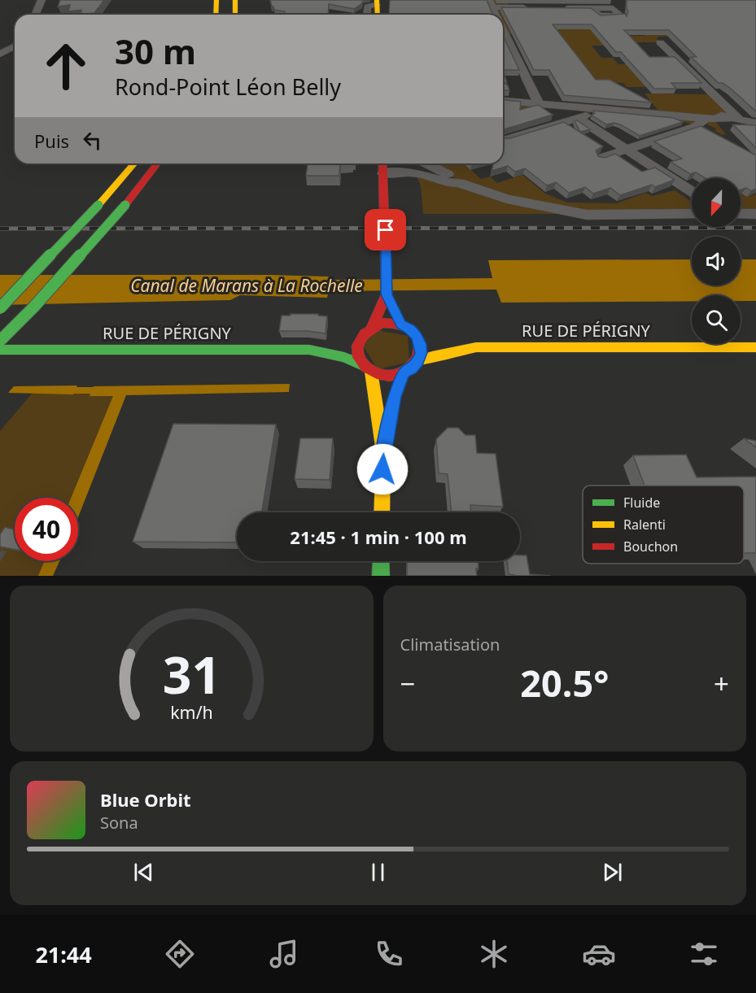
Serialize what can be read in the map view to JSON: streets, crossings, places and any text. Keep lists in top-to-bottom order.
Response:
{
  "streets": {
    "main road": ["RUE DE PÉRIGNY"]
  },
  "water": ["Canal de Marans à La Rochelle"],
  "legend": ["Fluide", "Ralenti", "Bouchon"],
  "north": "bottom",
  "page": {
    "turn": ["30 m", "Rond-Point Léon Belly"],
    "then": "Puis",
    "limit": "40",
    "trip": "21:45 · 1 min · 100 m",
    "tile": "Climatisation",
    "heat": ["−", "20.5°", "+"],
    "song": ["Blue Orbit", "Sona"],
    "tabs": "21:44",
    "gauge": ["31", "km/h"]
  }
}
